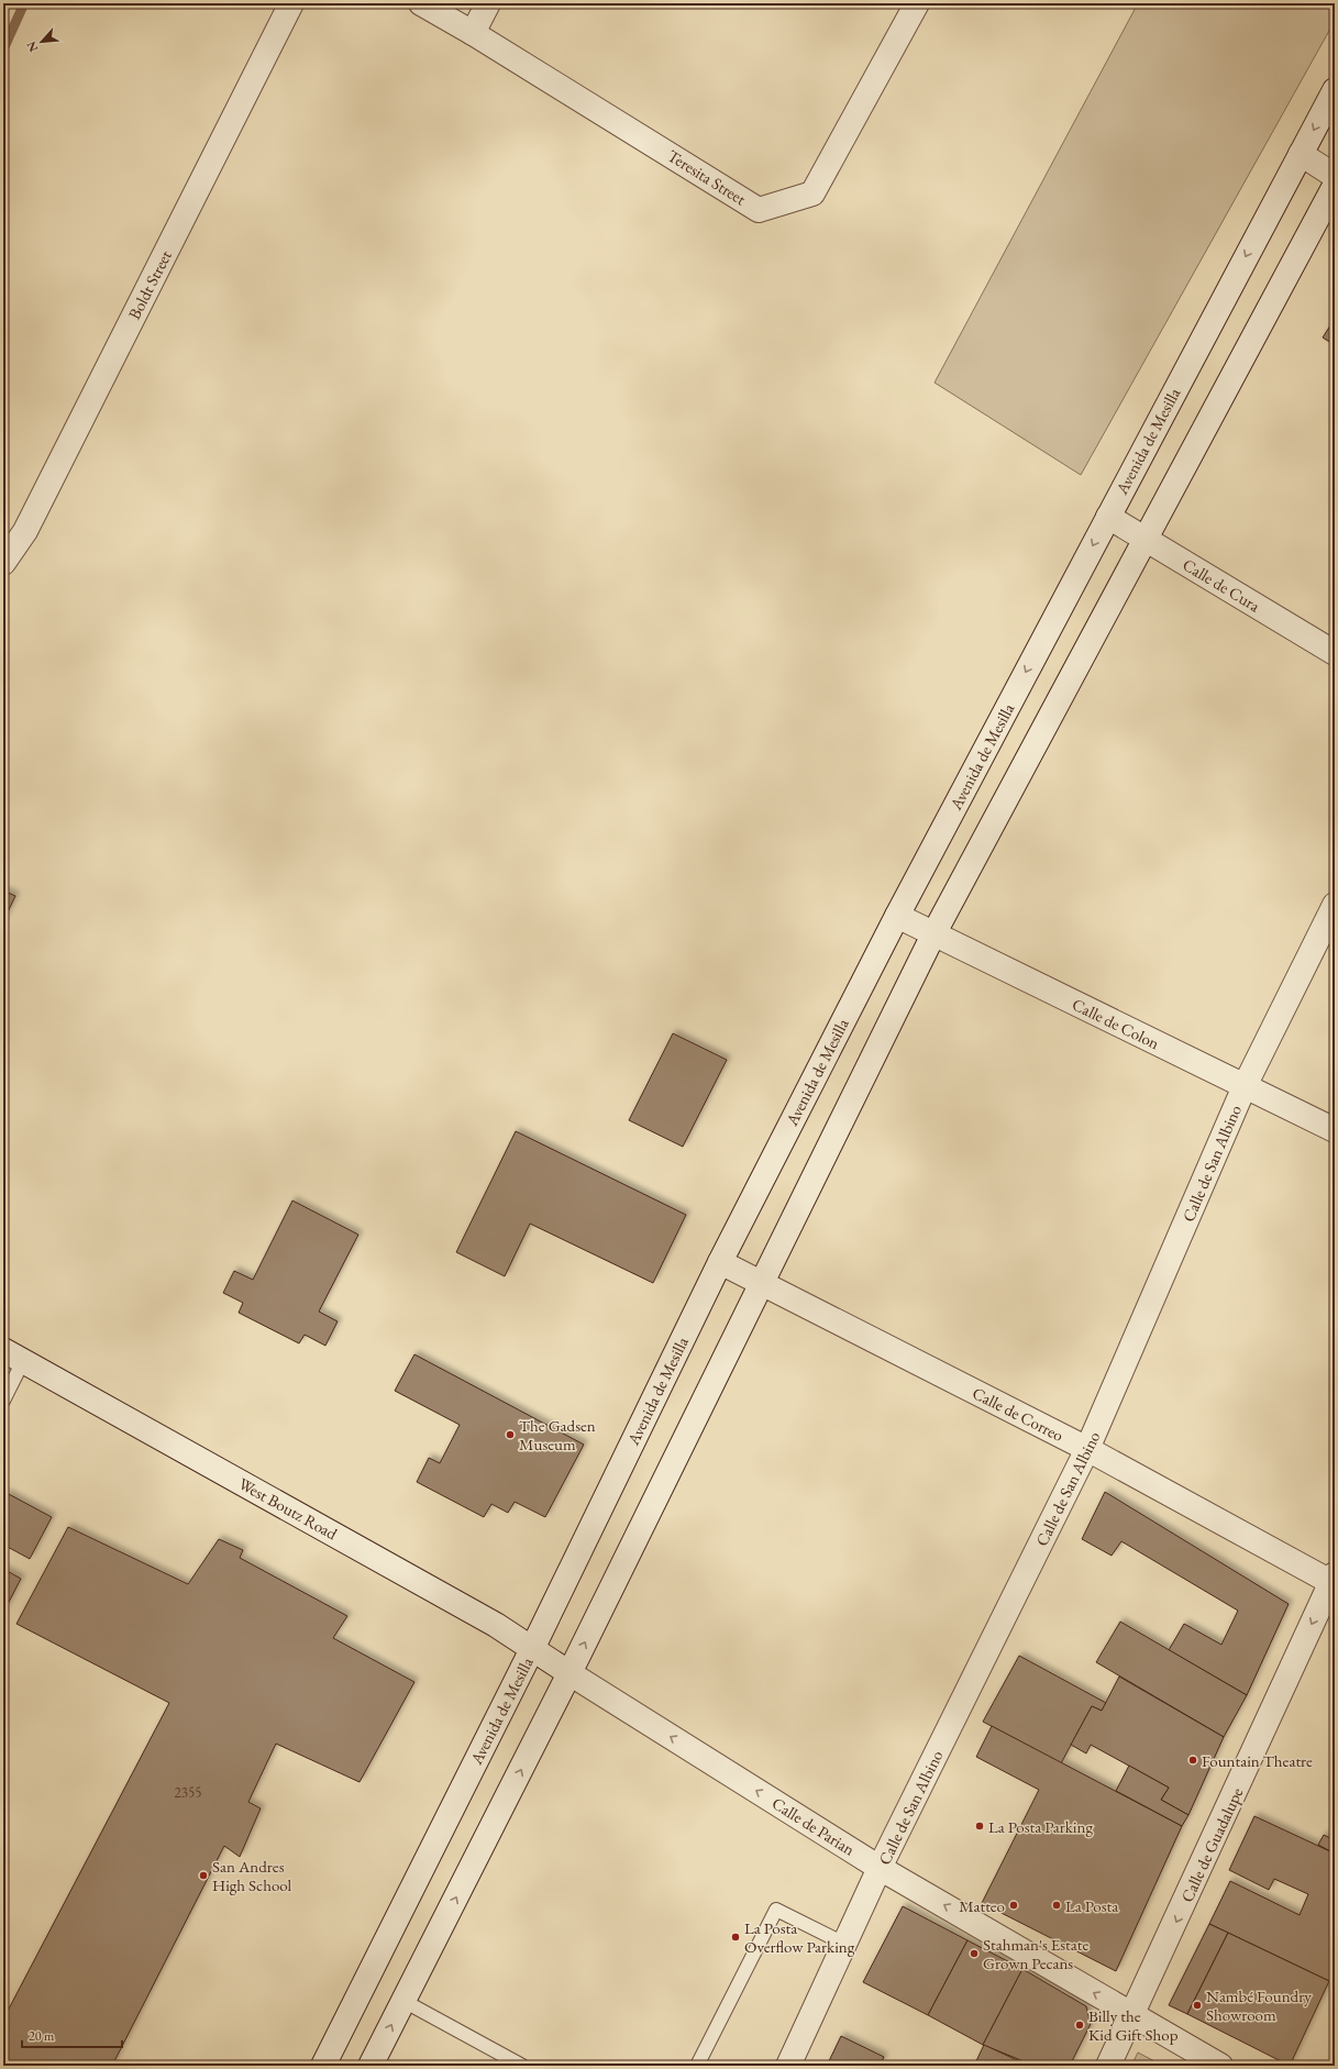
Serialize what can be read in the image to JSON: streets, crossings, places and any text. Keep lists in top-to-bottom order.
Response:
{
  "streets": {
    "street": [
      "Teresita Street",
      "Boldt Street",
      "Avenida de Mesilla",
      "Calle de Cura",
      "Calle de Colon",
      "Calle de San Albino",
      "Calle de Correo",
      "West Boutz Road",
      "Calle de Parian",
      "Calle de Guadalupe"
    ]
  },
  "crossings": [
    ["Avenida de Mesilla", "Calle de Cura"],
    ["Avenida de Mesilla", "Calle de Colon"],
    ["Avenida de Mesilla", "Calle de Correo"],
    ["Avenida de Mesilla", "West Boutz Road"],
    ["Calle de Colon", "Calle de San Albino"],
    ["Calle de San Albino", "Calle de Correo"],
    ["Calle de San Albino", "Calle de Parian"],
    ["Calle de Correo", "Calle de Guadalupe"],
    ["West Boutz Road", "Calle de Parian"],
    ["Calle de Parian", "Calle de Guadalupe"]
  ],
  "one_way": ["Calle de Parian", "Calle de Guadalupe"],
  "places": [
    "The Gadsen Museum",
    "Fountain Theatre",
    "La Posta Parking",
    "San Andres High School",
    "Matteo",
    "La Posta",
    "La Posta Overflow Parking",
    "Stahman's Estate Grown Pecans",
    "Nambé Foundry Showroom",
    "Billy the Kid Gift Shop"
  ],
  "house_numbers": ["2355"],
  "scale_bar": "20 m",
  "north": "bottom left"
}
